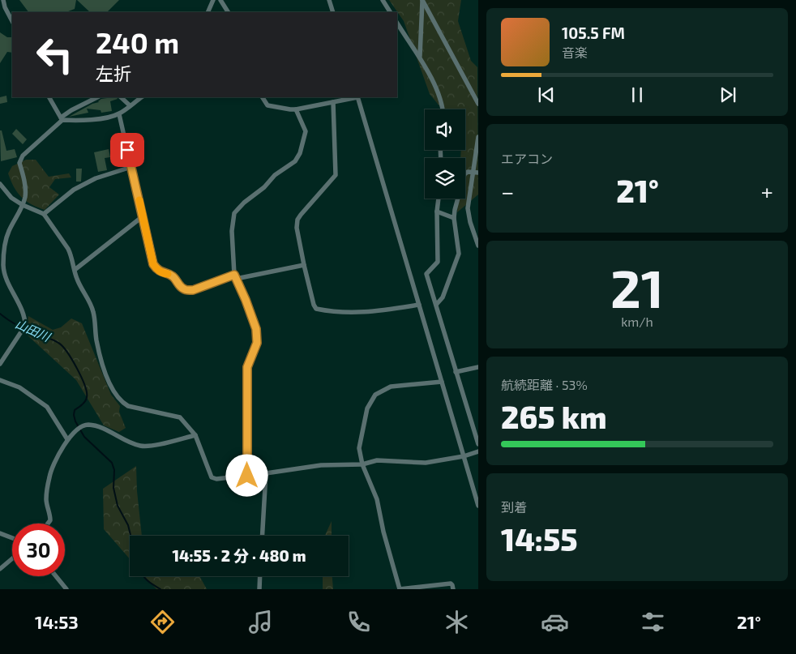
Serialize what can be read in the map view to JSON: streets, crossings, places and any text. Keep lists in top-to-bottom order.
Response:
{
  "water": ["山田川"],
  "page": {
    "turn": ["240 m", "左折"],
    "song": ["105.5 FM", "音楽"],
    "tile": [
      "エアコン",
      ["21", "km/h"],
      ["航続距離 · 53%", "265 km"],
      ["到着", "14:55"]
    ],
    "heat": ["−", "21°", "+"],
    "limit": "30",
    "trip": "14:55 · 2 分 · 480 m",
    "tabs": ["14:53", "21°"]
  }
}
